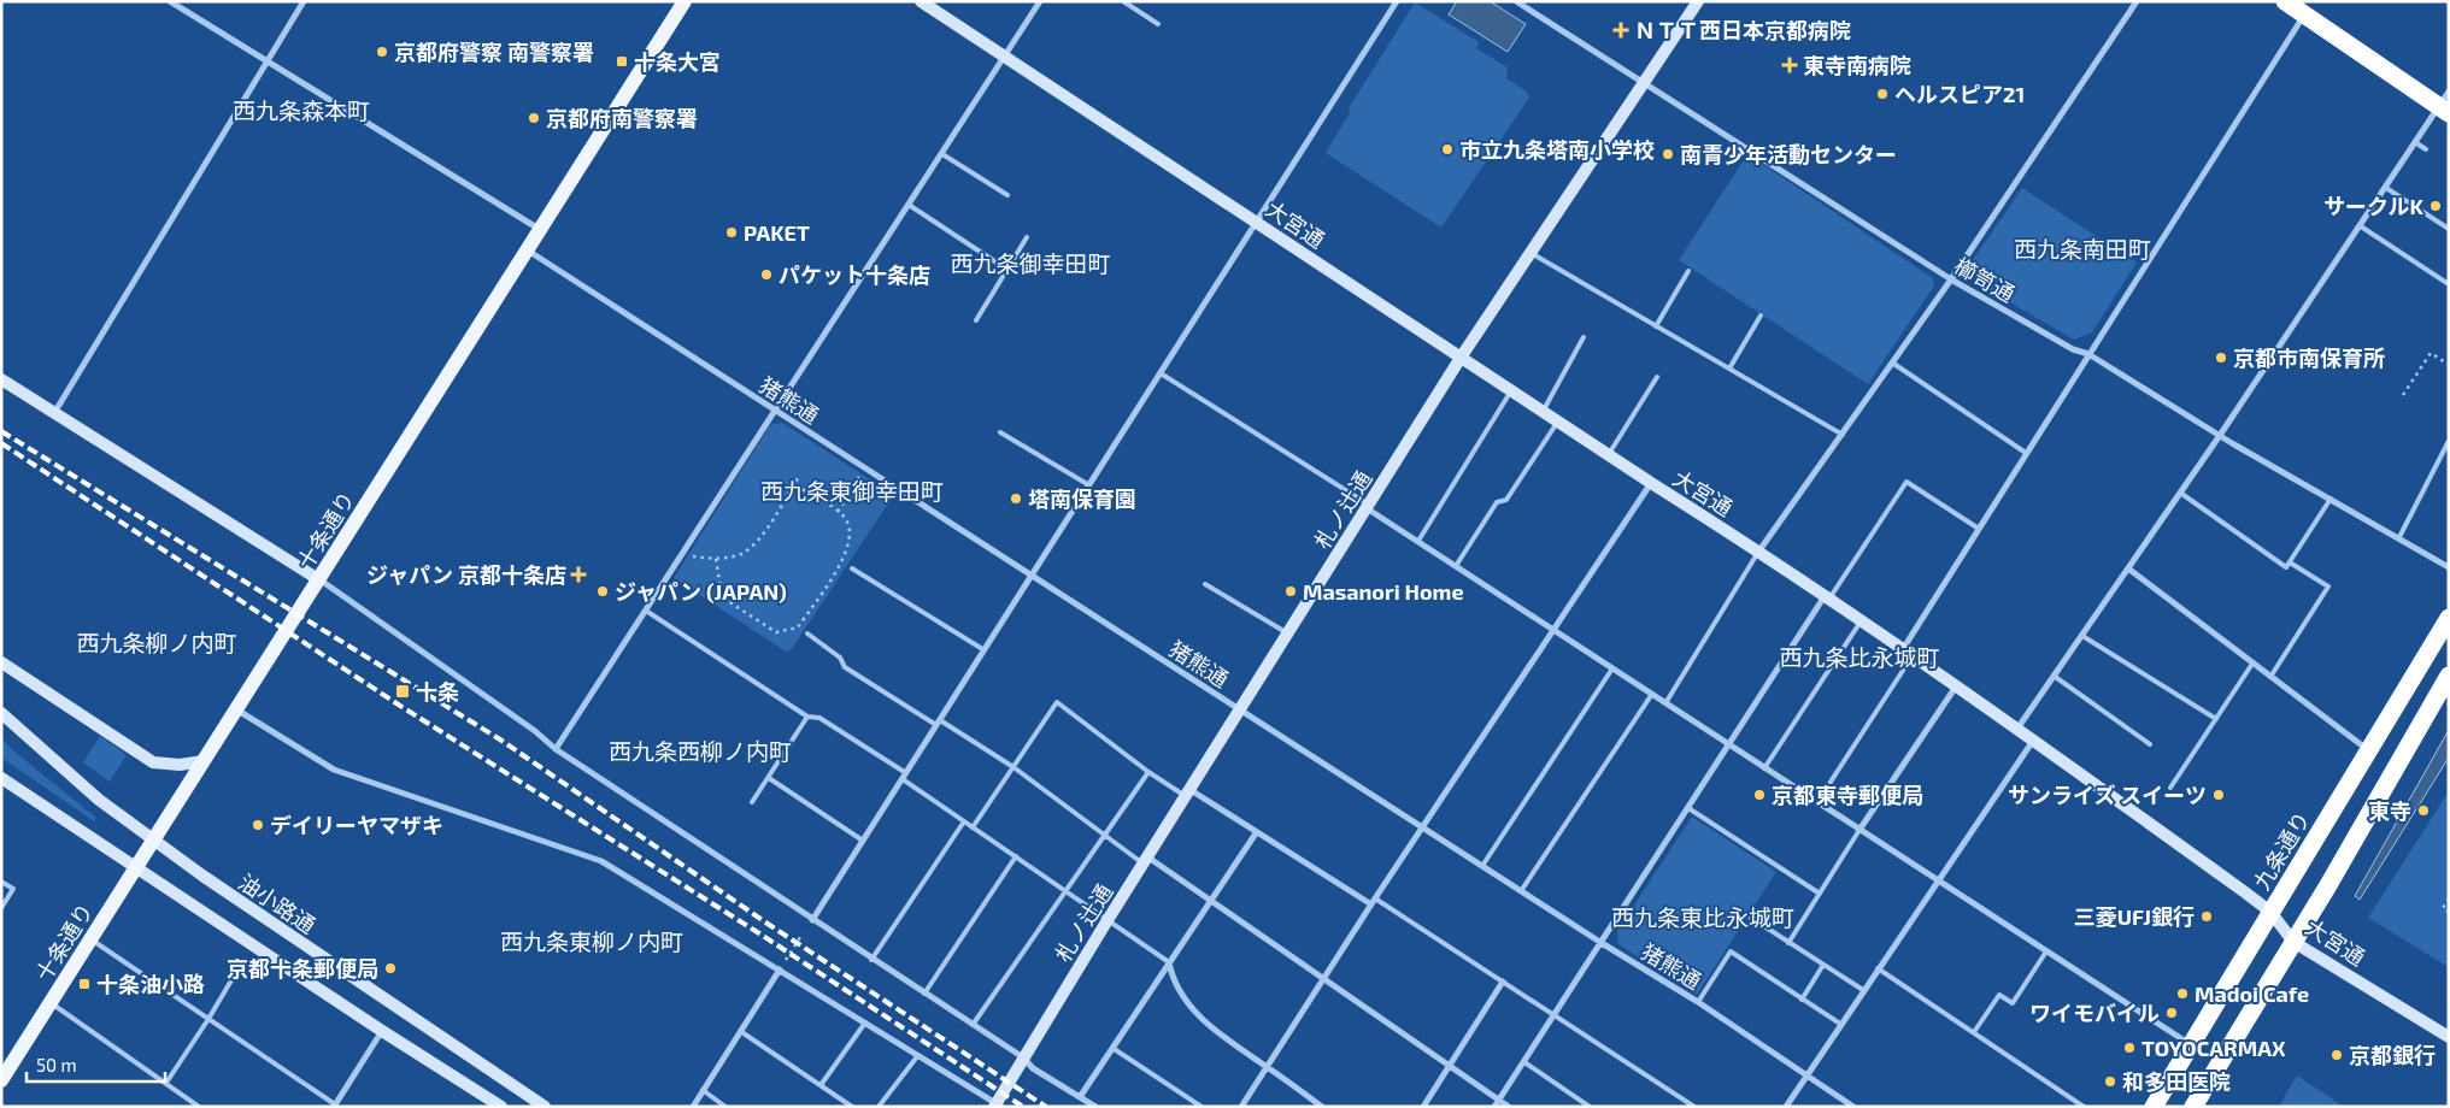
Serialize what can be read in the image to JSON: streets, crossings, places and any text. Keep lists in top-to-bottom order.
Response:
{
  "streets": {
    "highway": ["九条通り"],
    "main road": ["十条通り"],
    "street": [
      "大宮通",
      "櫛笥通",
      "猪熊通",
      "札ノ辻通",
      "油小路通"
    ]
  },
  "crossings": [
    ["大宮通", "札ノ辻通"],
    ["大宮通", "九条通り"],
    ["櫛笥通", "札ノ辻通"],
    ["猪熊通", "札ノ辻通"],
    ["猪熊通", "十条通り"],
    ["十条通り", "油小路通"]
  ],
  "districts": [
    "西九条森本町",
    "西九条南田町",
    "西九条御幸田町",
    "西九条東御幸田町",
    "西九条柳ノ内町",
    "西九条比永城町",
    "西九条西柳ノ内町",
    "西九条東比永城町",
    "西九条東柳ノ内町"
  ],
  "places": {
    "health": ["ＮＴＴ西日本京都病院", "東寺南病院", "ジャパン 京都十条店"],
    "other": [
      "京都府警察 南警察署",
      "ヘルスピア21",
      "京都府南警察署",
      "市立九条塔南小学校",
      "南青少年活動センター",
      "サークルK",
      "PAKET",
      "パケット十条店",
      "京都市南保育所",
      "塔南保育園",
      "ジャパン (JAPAN)",
      "Masanori Home",
      "京都東寺郵便局",
      "サンライズ スイーツ",
      "東寺",
      "デイリーヤマザキ",
      "三菱UFJ銀行",
      "京都十条郵便局",
      "Madoi Cafe",
      "ワイモバイル",
      "TOYOCARMAX",
      "京都銀行",
      "和多田医院"
    ],
    "transit": ["十条大宮", "十条", "十条油小路"]
  },
  "scale_bar": "50 m"
}
